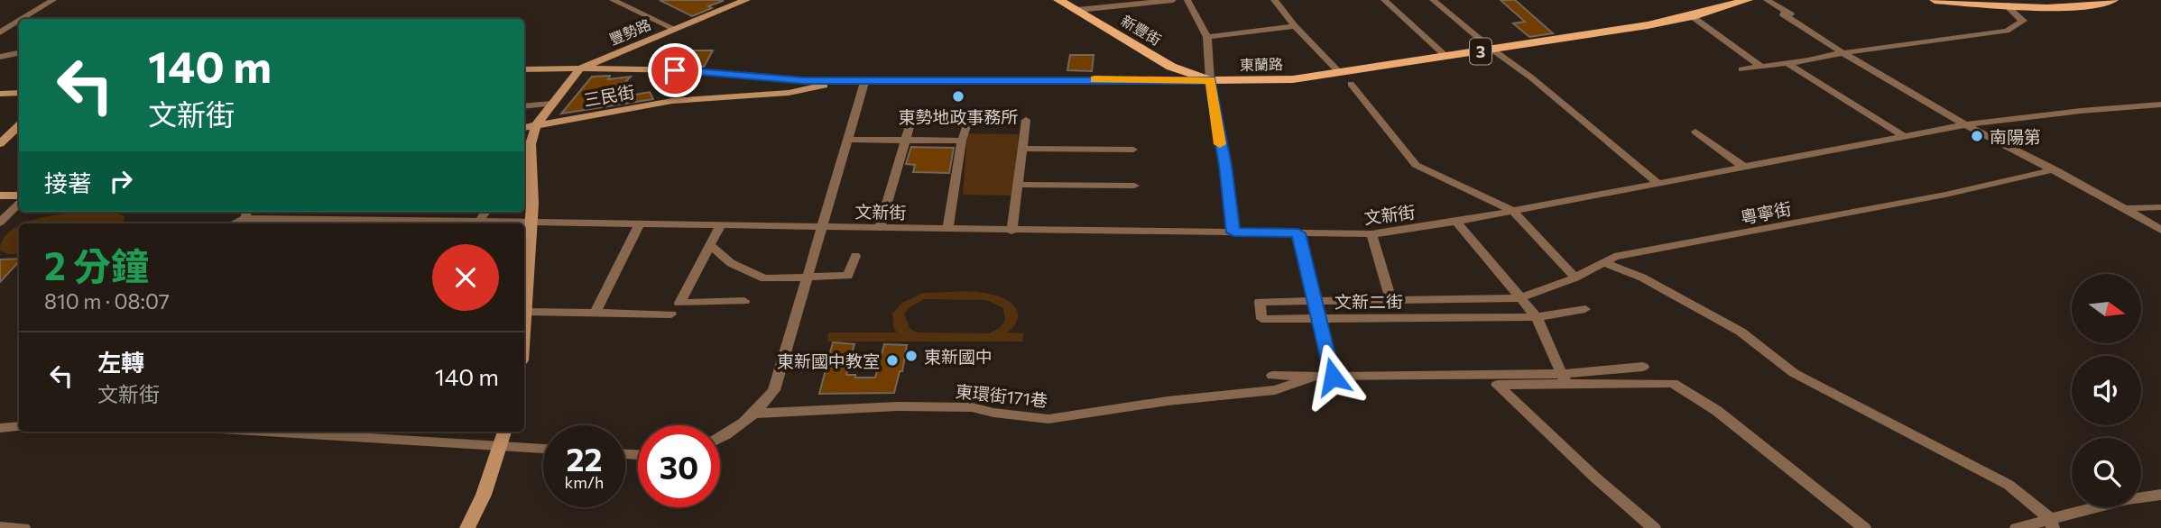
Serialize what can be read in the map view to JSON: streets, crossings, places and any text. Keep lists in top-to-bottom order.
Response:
{
  "streets": {
    "main road": ["新豐街", "3", "東蘭路"],
    "street": [
      "豐勢路",
      "三民街",
      "文新街",
      "粵寧街",
      "文新二街",
      "東環街171巷"
    ]
  },
  "crossings": [
    ["新豐街", "東蘭路"],
    ["豐勢路", "東蘭路"],
    ["東蘭路", "三民街"],
    ["粵寧街", "文新二街"]
  ],
  "places": [
    "東勢地政事務所",
    "南陽第",
    "東新國中",
    "東新國中教室"
  ],
  "north": "right",
  "page": {
    "turn": ["140 m", "文新街"],
    "then": "接著",
    "heading": ["2 分鐘", "810 m · 08:07"],
    "list": [
      {
        "name": "左轉",
        "note": "文新街",
        "value": "140 m"
      }
    ],
    "speed": "22 km/h",
    "limit": "30"
  }
}
